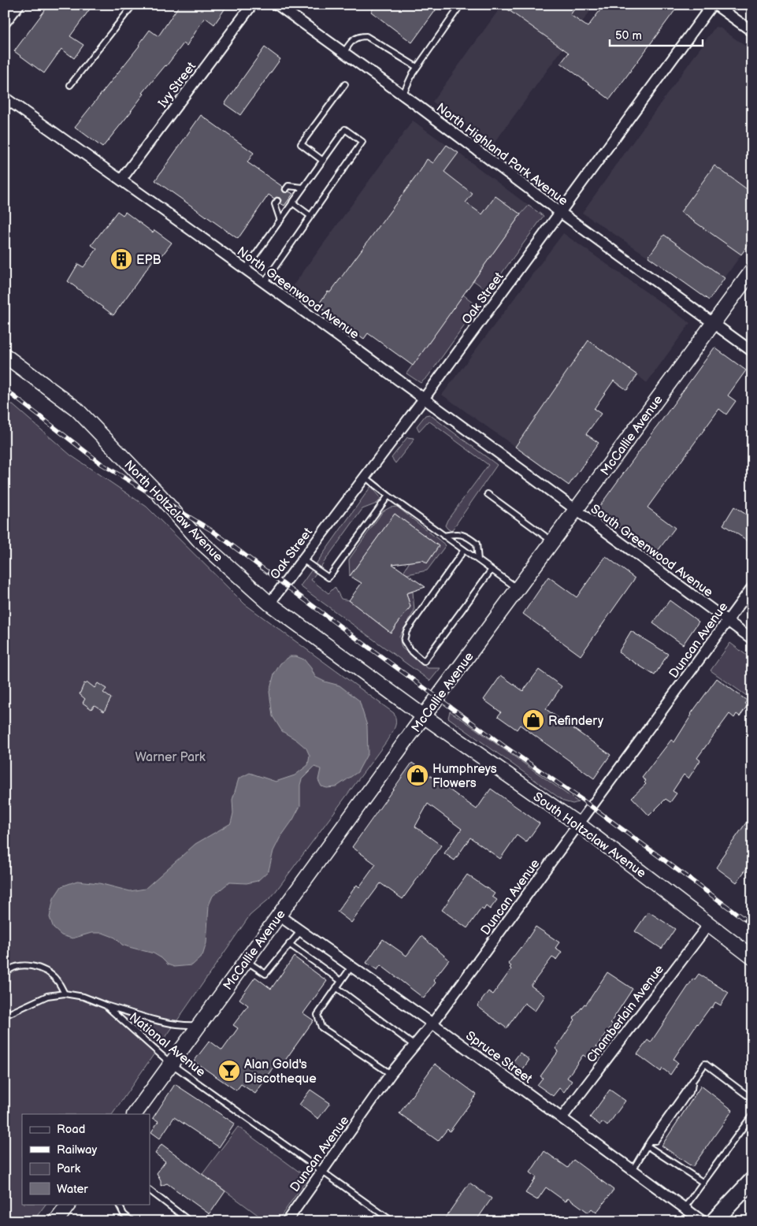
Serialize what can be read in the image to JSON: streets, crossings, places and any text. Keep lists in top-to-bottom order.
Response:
{
  "streets": {
    "main road": ["McCallie Avenue", "North Holtzclaw Avenue", "South Holtzclaw Avenue"],
    "street": [
      "Ivy Street",
      "North Highland Park Avenue",
      "North Greenwood Avenue",
      "Oak Street",
      "South Greenwood Avenue",
      "Duncan Avenue",
      "Chamberlain Avenue",
      "Spruce Street"
    ],
    "lane": ["National Avenue"]
  },
  "crossings": [
    ["Ivy Street", "North Greenwood Avenue"],
    ["North Highland Park Avenue", "Oak Street"],
    ["North Highland Park Avenue", "McCallie Avenue"],
    ["North Greenwood Avenue", "Oak Street"],
    ["North Greenwood Avenue", "McCallie Avenue"],
    ["North Greenwood Avenue", "South Greenwood Avenue"],
    ["Oak Street", "North Holtzclaw Avenue"],
    ["McCallie Avenue", "North Holtzclaw Avenue"],
    ["McCallie Avenue", "South Greenwood Avenue"],
    ["McCallie Avenue", "South Holtzclaw Avenue"],
    ["McCallie Avenue", "National Avenue"],
    ["McCallie Avenue", "Spruce Street"],
    ["North Holtzclaw Avenue", "South Holtzclaw Avenue"],
    ["South Greenwood Avenue", "Duncan Avenue"],
    ["Duncan Avenue", "South Holtzclaw Avenue"],
    ["Duncan Avenue", "National Avenue"],
    ["Duncan Avenue", "Spruce Street"],
    ["South Holtzclaw Avenue", "Chamberlain Avenue"],
    ["Chamberlain Avenue", "Spruce Street"]
  ],
  "parks": ["Warner Park"],
  "places": {
    "building": ["EPB"],
    "shop": ["Refindery", "Humphreys Flowers"],
    "bar": ["Alan Gold's Discotheque"]
  },
  "legend": [
    "Road",
    "Railway",
    "Park",
    "Water"
  ],
  "scale_bar": "50 m"
}
